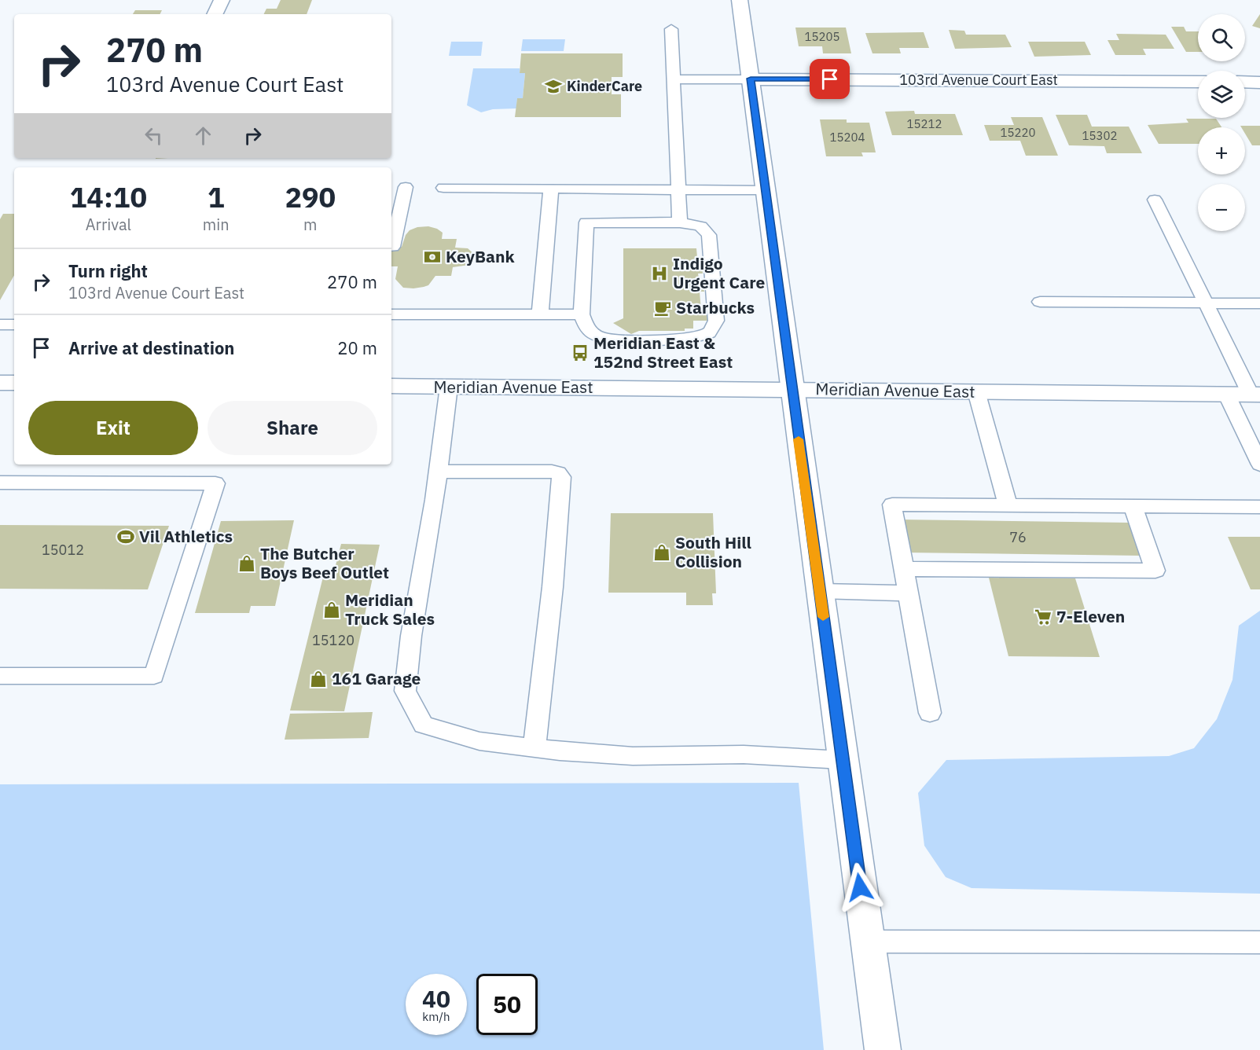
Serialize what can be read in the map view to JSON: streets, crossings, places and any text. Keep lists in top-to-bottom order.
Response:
{
  "streets": {
    "main road": ["103rd Avenue Court East", "Meridian Avenue East"]
  },
  "places": {
    "school or university": ["KinderCare"],
    "bank": ["KeyBank"],
    "hospital": ["Indigo Urgent Care"],
    "cafe": ["Starbucks"],
    "bus stop": ["Meridian East & 152nd Street East"],
    "sports": ["Vil Athletics"],
    "shop": [
      "South Hill Collision",
      "The Butcher Boys Beef Outlet",
      "Meridian Truck Sales",
      "161 Garage"
    ],
    "supermarket": ["7-Eleven"]
  },
  "house_numbers": [
    "15205",
    "15212",
    "15220",
    "15302",
    "15204",
    "76",
    "15012",
    "15120"
  ],
  "page": {
    "map_buttons": ["+", "−"],
    "turn": ["270 m", "103rd Avenue Court East"],
    "eta": [
      "14:10",
      "Arrival",
      "1",
      "min",
      "290",
      "m"
    ],
    "list": [
      {
        "name": "Turn right",
        "note": "103rd Avenue Court East",
        "value": "270 m"
      },
      {
        "name": "Arrive at destination",
        "value": "20 m"
      }
    ],
    "buttons": ["Exit", "Share"],
    "speed": "40 km/h",
    "limit": "50"
  }
}
